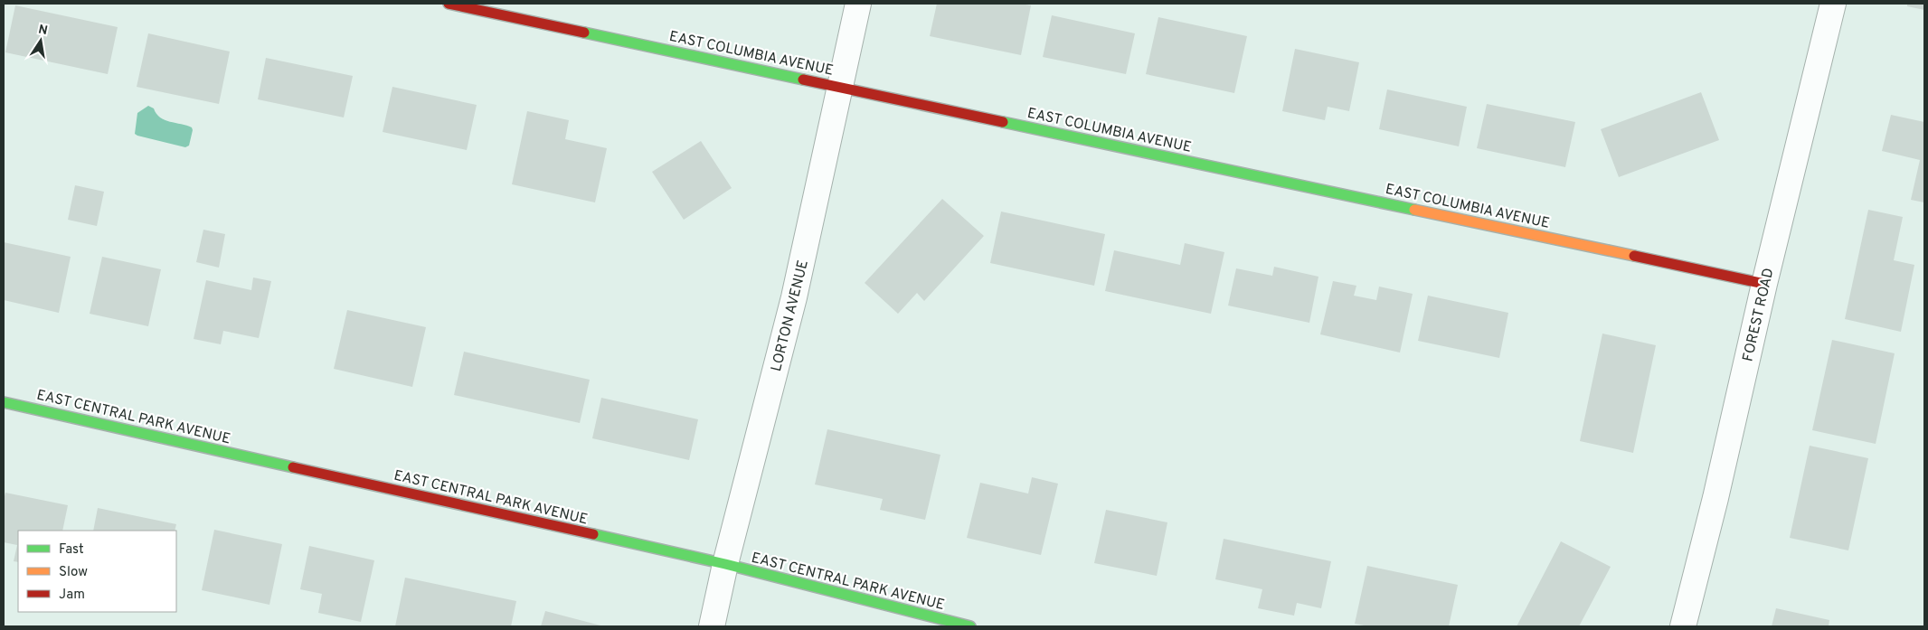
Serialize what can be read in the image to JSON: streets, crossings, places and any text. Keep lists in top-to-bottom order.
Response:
{
  "streets": {
    "street": [
      "EAST COLUMBIA AVENUE",
      "FOREST ROAD",
      "LORTON AVENUE",
      "EAST CENTRAL PARK AVENUE"
    ]
  },
  "crossings": [
    ["EAST COLUMBIA AVENUE", "FOREST ROAD"],
    ["EAST COLUMBIA AVENUE", "LORTON AVENUE"],
    ["LORTON AVENUE", "EAST CENTRAL PARK AVENUE"]
  ],
  "legend": ["Fast", "Slow", "Jam"],
  "north": "top"
}
